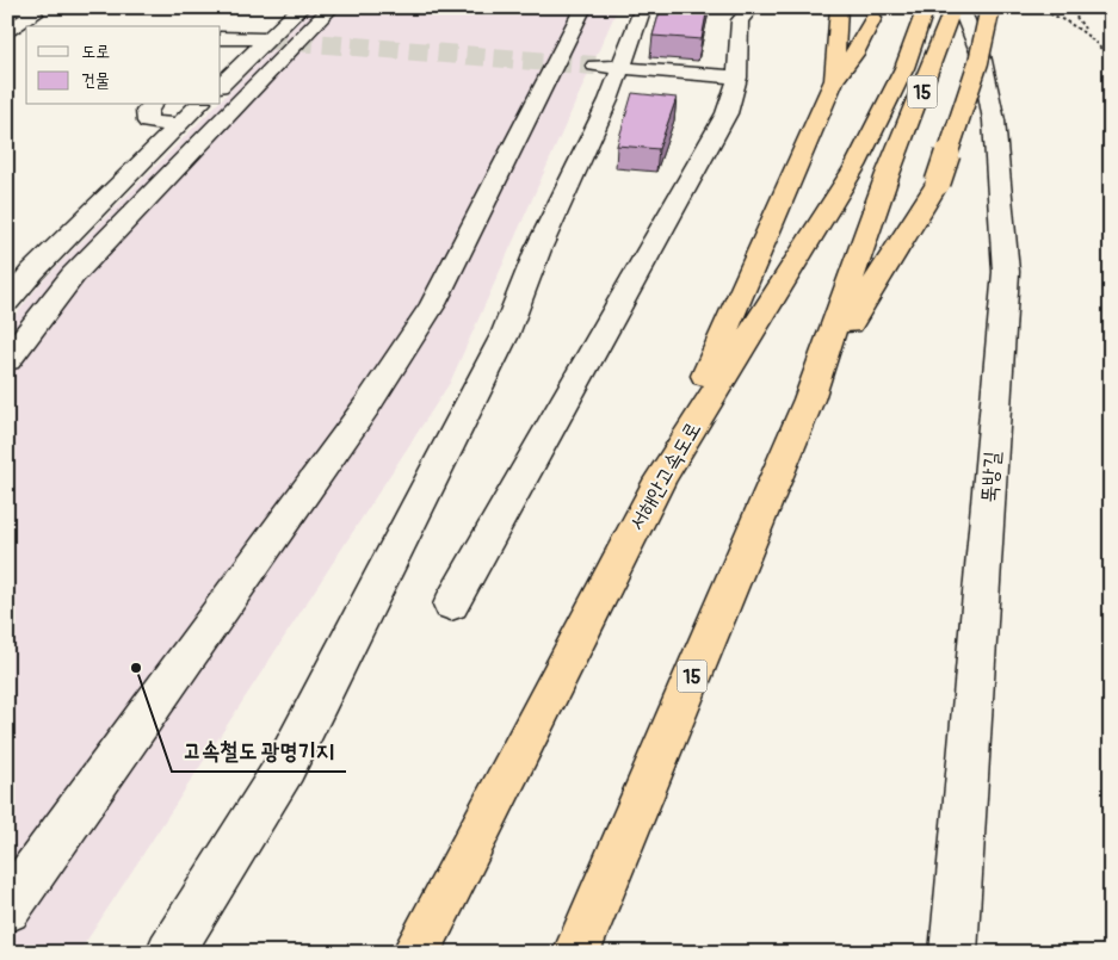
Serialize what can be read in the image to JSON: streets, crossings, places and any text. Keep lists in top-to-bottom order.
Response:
{
  "streets": {
    "highway": ["15", "서해안고속도로"],
    "street": ["뚝방길"]
  },
  "places": ["고속철도 광명기지"],
  "legend": ["도로", "건물"]
}
